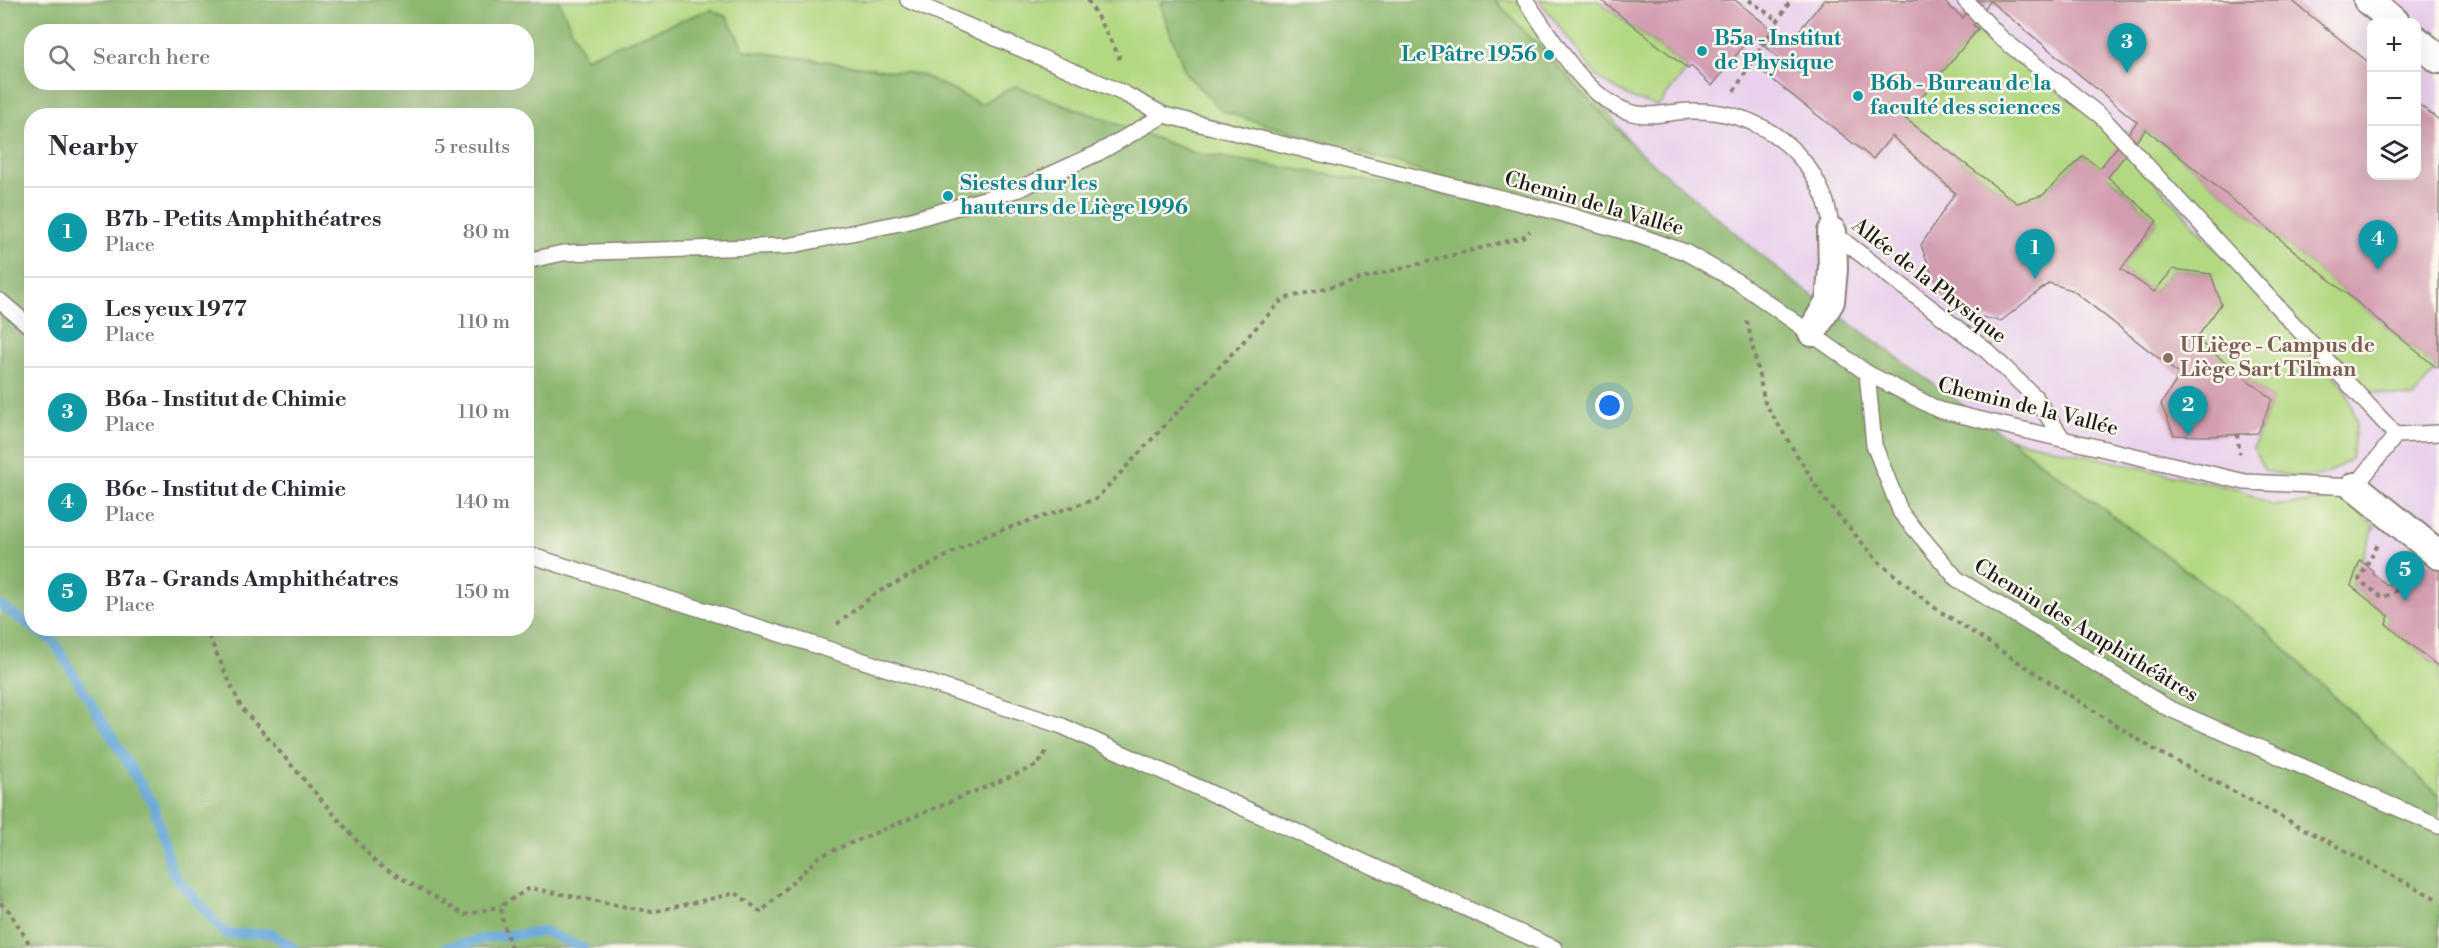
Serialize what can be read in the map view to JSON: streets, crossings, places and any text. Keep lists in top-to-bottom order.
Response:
{
  "streets": {
    "lane": ["Chemin de la Vallée", "Allée de la Physique", "Chemin des Amphithéâtres"]
  },
  "crossings": [
    ["Chemin de la Vallée", "Allée de la Physique"],
    ["Chemin de la Vallée", "Chemin des Amphithéâtres"]
  ],
  "places": [
    "B5a - Institut de Physique",
    "Le Pâtre 1956",
    "B6b - Bureau de la faculté des sciences",
    "Siestes dur les hauteurs de Liège 1996",
    "ULiège - Campus de Liège Sart Tilman"
  ],
  "page": {
    "map_buttons": ["+", "−"],
    "pins": [
      "3",
      "4",
      "1",
      "2",
      "5"
    ],
    "search": "Search here",
    "heading": ["Nearby", "5 results"],
    "list": [
      {
        "mark": "1",
        "name": "B7b - Petits Amphithéatres",
        "note": "Place",
        "value": "80 m"
      },
      {
        "mark": "2",
        "name": "Les yeux 1977",
        "note": "Place",
        "value": "110 m"
      },
      {
        "mark": "3",
        "name": "B6a - Institut de Chimie",
        "note": "Place",
        "value": "110 m"
      },
      {
        "mark": "4",
        "name": "B6c - Institut de Chimie",
        "note": "Place",
        "value": "140 m"
      },
      {
        "mark": "5",
        "name": "B7a - Grands Amphithéatres",
        "note": "Place",
        "value": "150 m"
      }
    ]
  }
}
